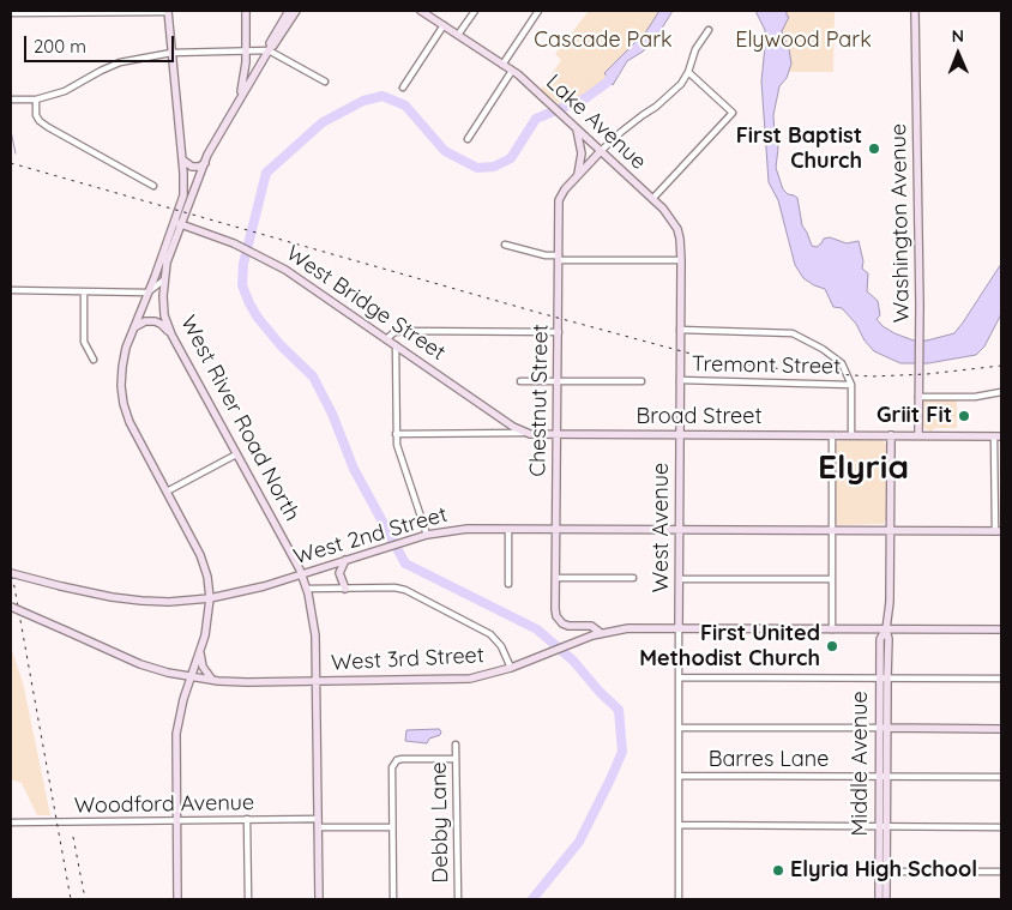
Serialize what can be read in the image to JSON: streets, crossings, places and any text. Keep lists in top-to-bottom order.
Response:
{
  "streets": {
    "main road": [
      "Lake Avenue",
      "Washington Avenue",
      "West Bridge Street",
      "Chestnut Street",
      "Broad Street",
      "West River Road North",
      "West Avenue",
      "West 2nd Street",
      "West 3rd Street",
      "Middle Avenue"
    ],
    "street": [
      "Tremont Street",
      "Barres Lane",
      "Woodford Avenue",
      "Debby Lane"
    ]
  },
  "crossings": [
    ["Lake Avenue", "Chestnut Street"],
    ["Lake Avenue", "West Avenue"],
    ["Washington Avenue", "Broad Street"],
    ["West Bridge Street", "Broad Street"],
    ["West Bridge Street", "West River Road North"],
    ["Tremont Street", "West Avenue"],
    ["Chestnut Street", "Broad Street"],
    ["Chestnut Street", "West 2nd Street"],
    ["Chestnut Street", "West 3rd Street"],
    ["Broad Street", "West Avenue"],
    ["Broad Street", "Middle Avenue"],
    ["West River Road North", "West 2nd Street"],
    ["West River Road North", "West 3rd Street"],
    ["West River Road North", "Woodford Avenue"],
    ["West Avenue", "West 2nd Street"],
    ["West Avenue", "West 3rd Street"],
    ["West Avenue", "Barres Lane"],
    ["West 2nd Street", "Middle Avenue"],
    ["West 3rd Street", "Middle Avenue"],
    ["Barres Lane", "Middle Avenue"]
  ],
  "districts": ["Elyria"],
  "parks": ["Cascade Park", "Elywood Park"],
  "places": [
    "First Baptist Church",
    "Griit Fit",
    "First United Methodist Church",
    "Elyria High School"
  ],
  "scale_bar": "200 m",
  "north": "top"
}
